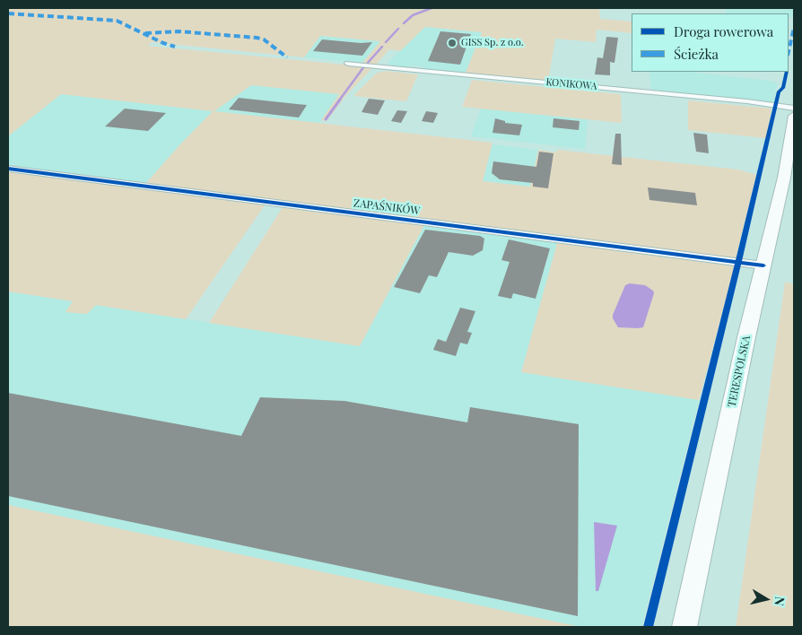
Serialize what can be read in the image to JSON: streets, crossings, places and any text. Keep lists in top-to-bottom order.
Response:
{
  "streets": {
    "main road": ["TERESPOLSKA"],
    "street": ["KONIKOWA", "ZAPAŚNIKÓW"]
  },
  "crossings": [
    ["ZAPAŚNIKÓW", "TERESPOLSKA"]
  ],
  "places": ["GISS Sp. z o.o."],
  "legend": ["Droga rowerowa", "Ścieżka"],
  "north": "right"
}
